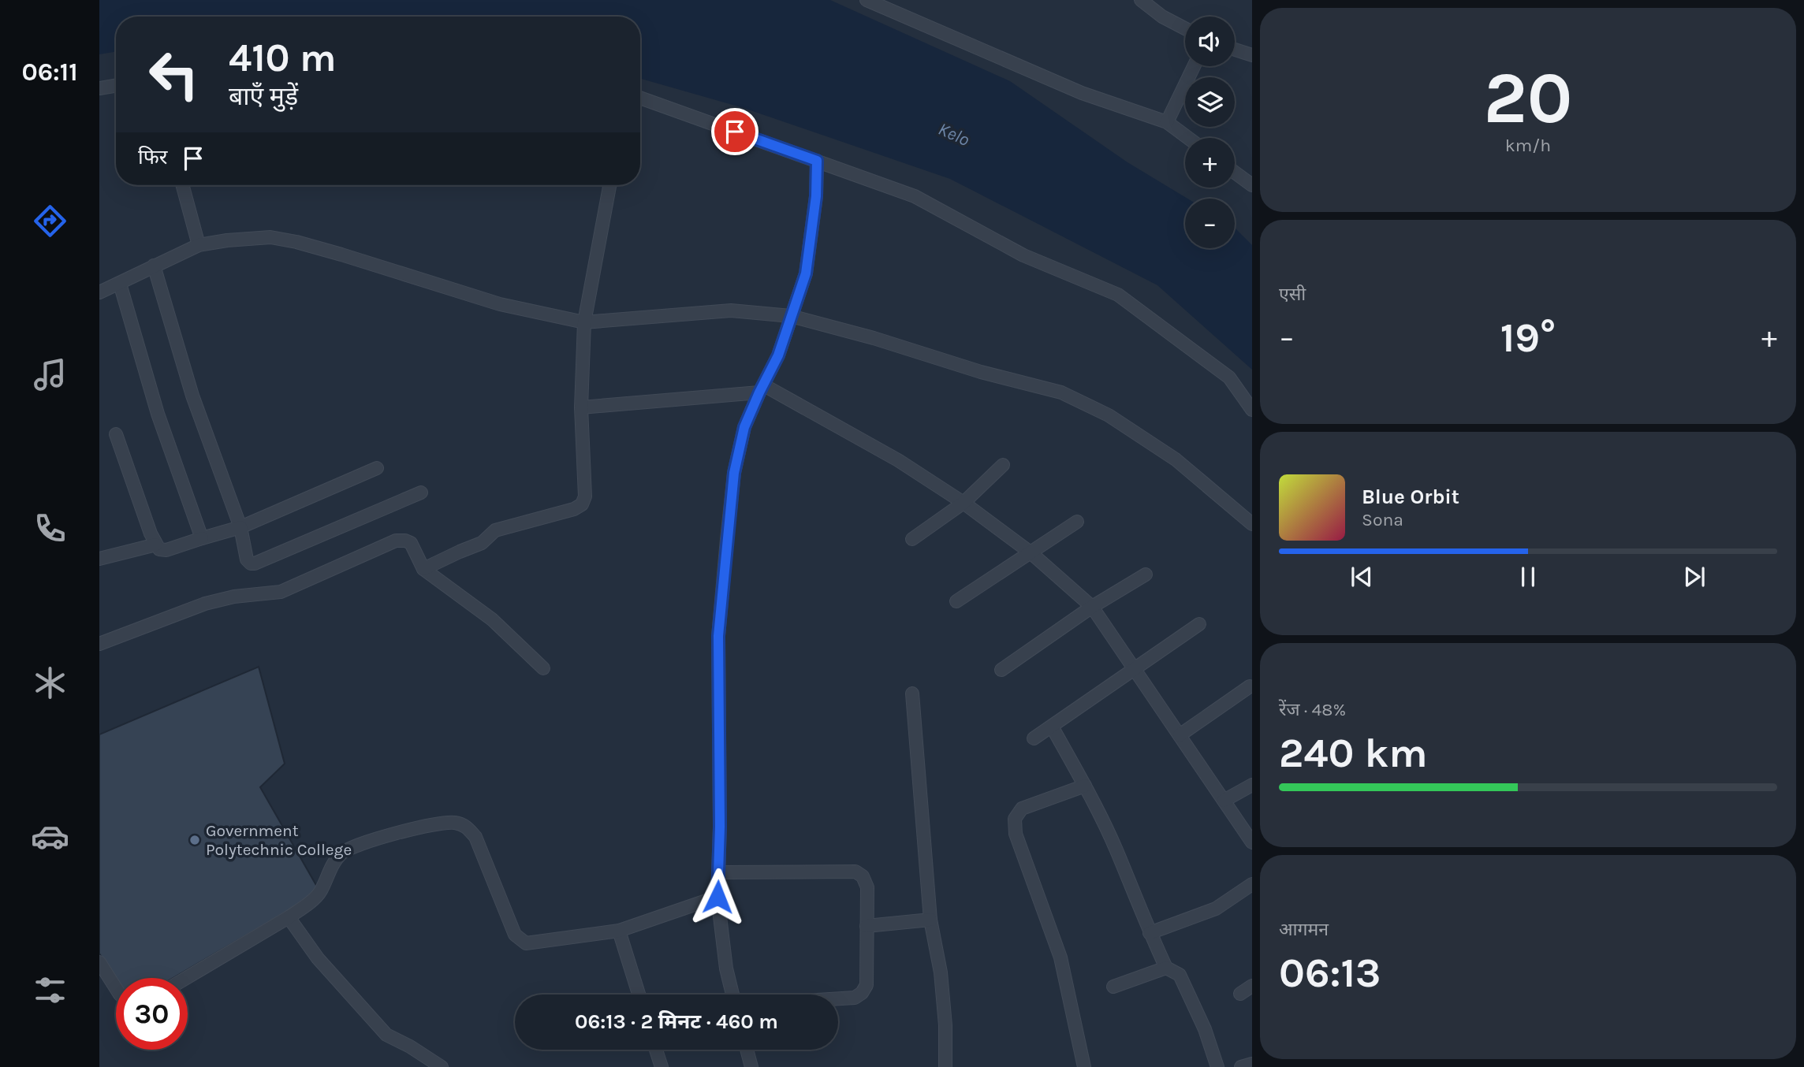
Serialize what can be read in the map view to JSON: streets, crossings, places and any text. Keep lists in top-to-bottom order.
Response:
{
  "water": ["Kelo"],
  "places": ["Government Polytechnic College"],
  "page": {
    "tabs": "06:11",
    "tile": [
      ["20", "km/h"],
      "एसी",
      ["रेंज · 48%", "240 km"],
      ["आगमन", "06:13"]
    ],
    "map_buttons": ["+", "−"],
    "turn": ["410 m", "बाएँ मुड़ें"],
    "then": "फिर",
    "heat": ["−", "19°", "+"],
    "song": ["Blue Orbit", "Sona"],
    "limit": "30",
    "trip": "06:13 · 2 मिनट · 460 m"
  }
}
